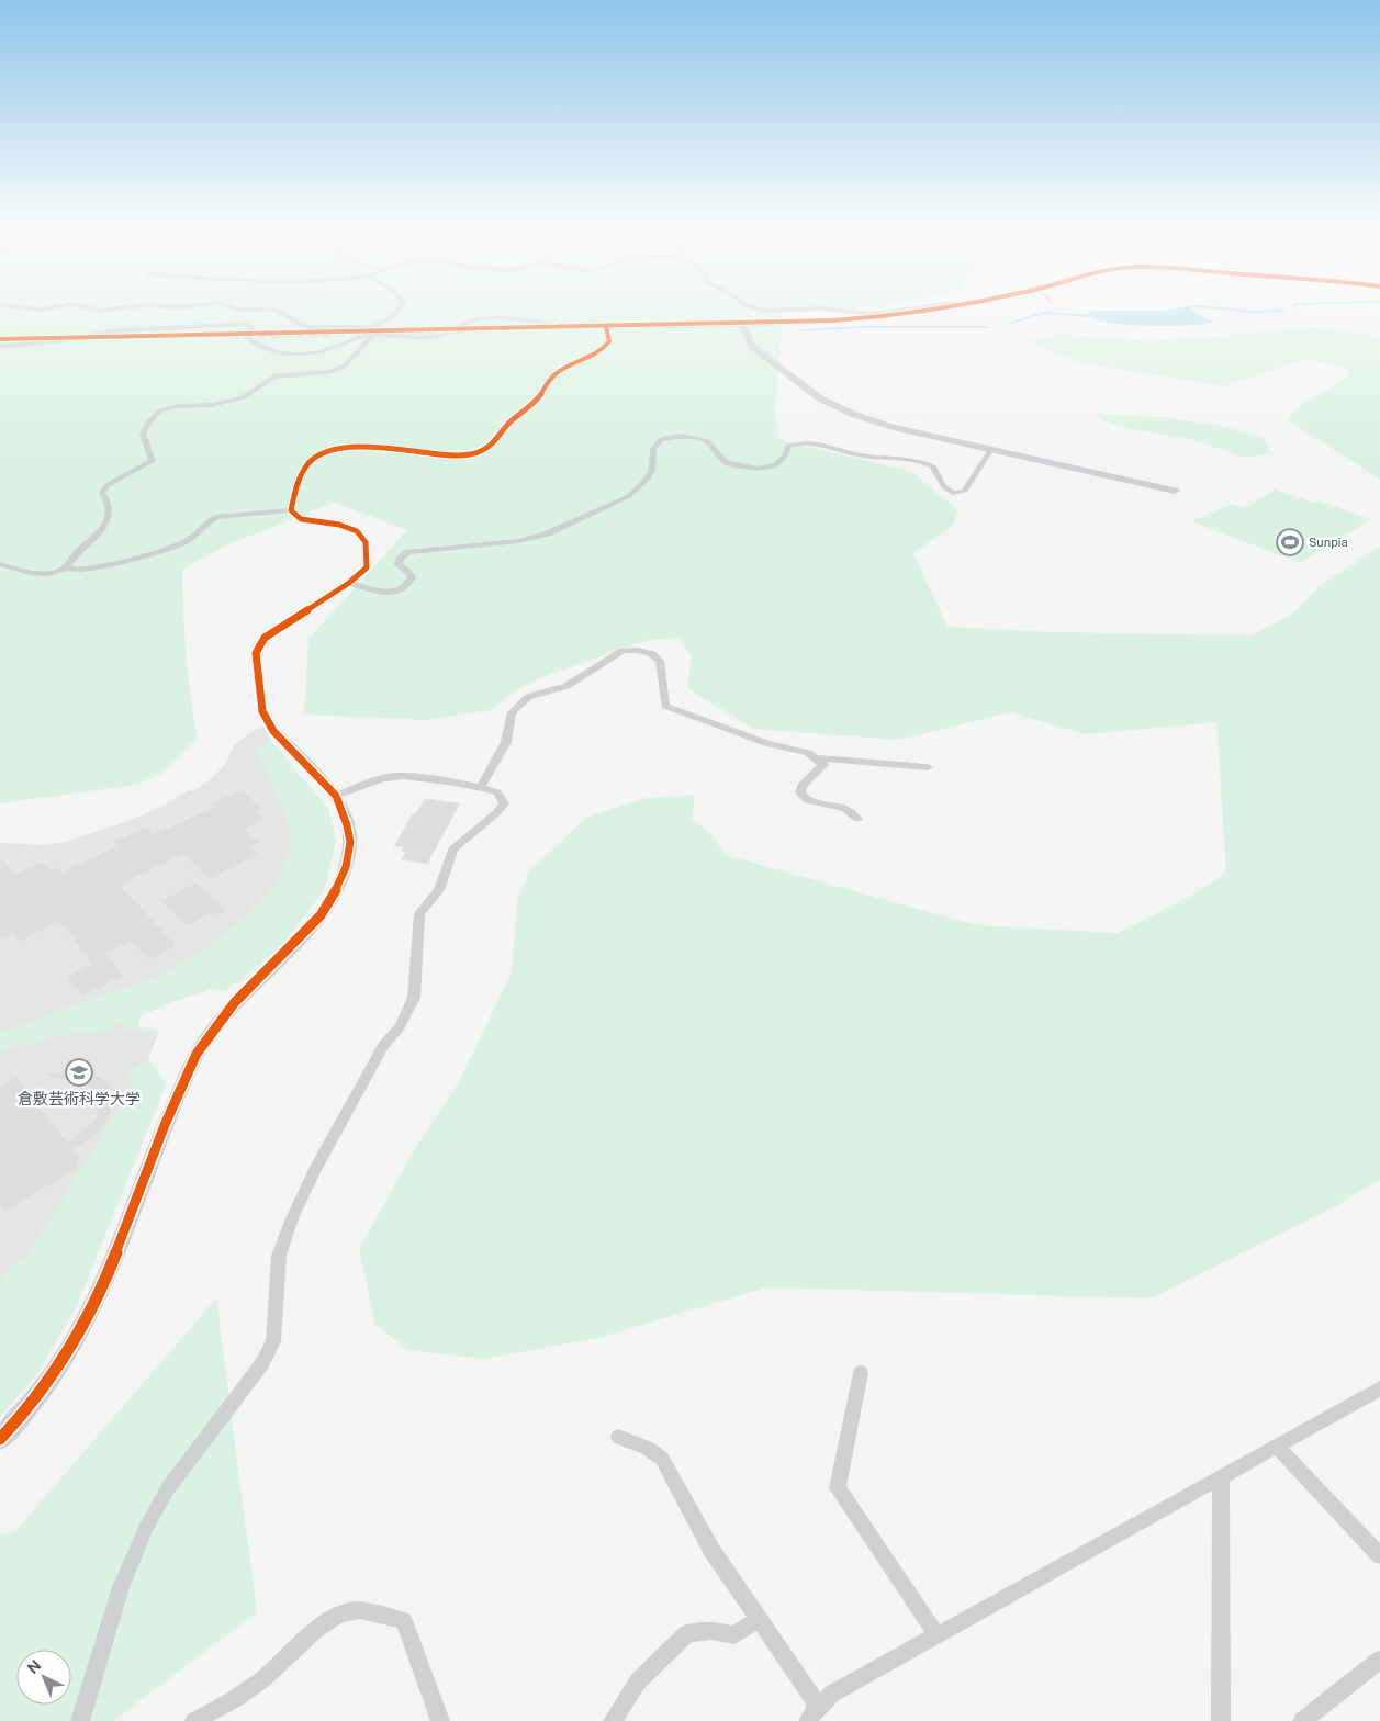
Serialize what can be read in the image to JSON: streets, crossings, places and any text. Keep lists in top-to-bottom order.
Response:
{
  "places": {
    "sports": ["Sunpia"],
    "school or university": ["倉敷芸術科学大学"]
  },
  "north": "top left"
}
